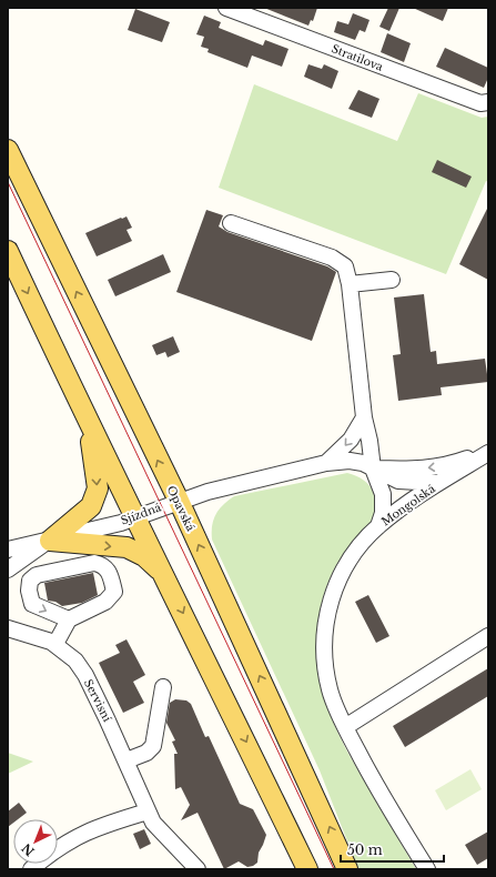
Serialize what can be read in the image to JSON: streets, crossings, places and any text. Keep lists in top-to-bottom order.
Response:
{
  "streets": {
    "main road": ["Opavská"],
    "street": [
      "Stratilova",
      "Mongolská",
      "Sjízdná",
      "Servisní"
    ]
  },
  "crossings": [
    ["Opavská", "Sjízdná"]
  ],
  "scale_bar": "50 m",
  "north": "bottom left"
}
